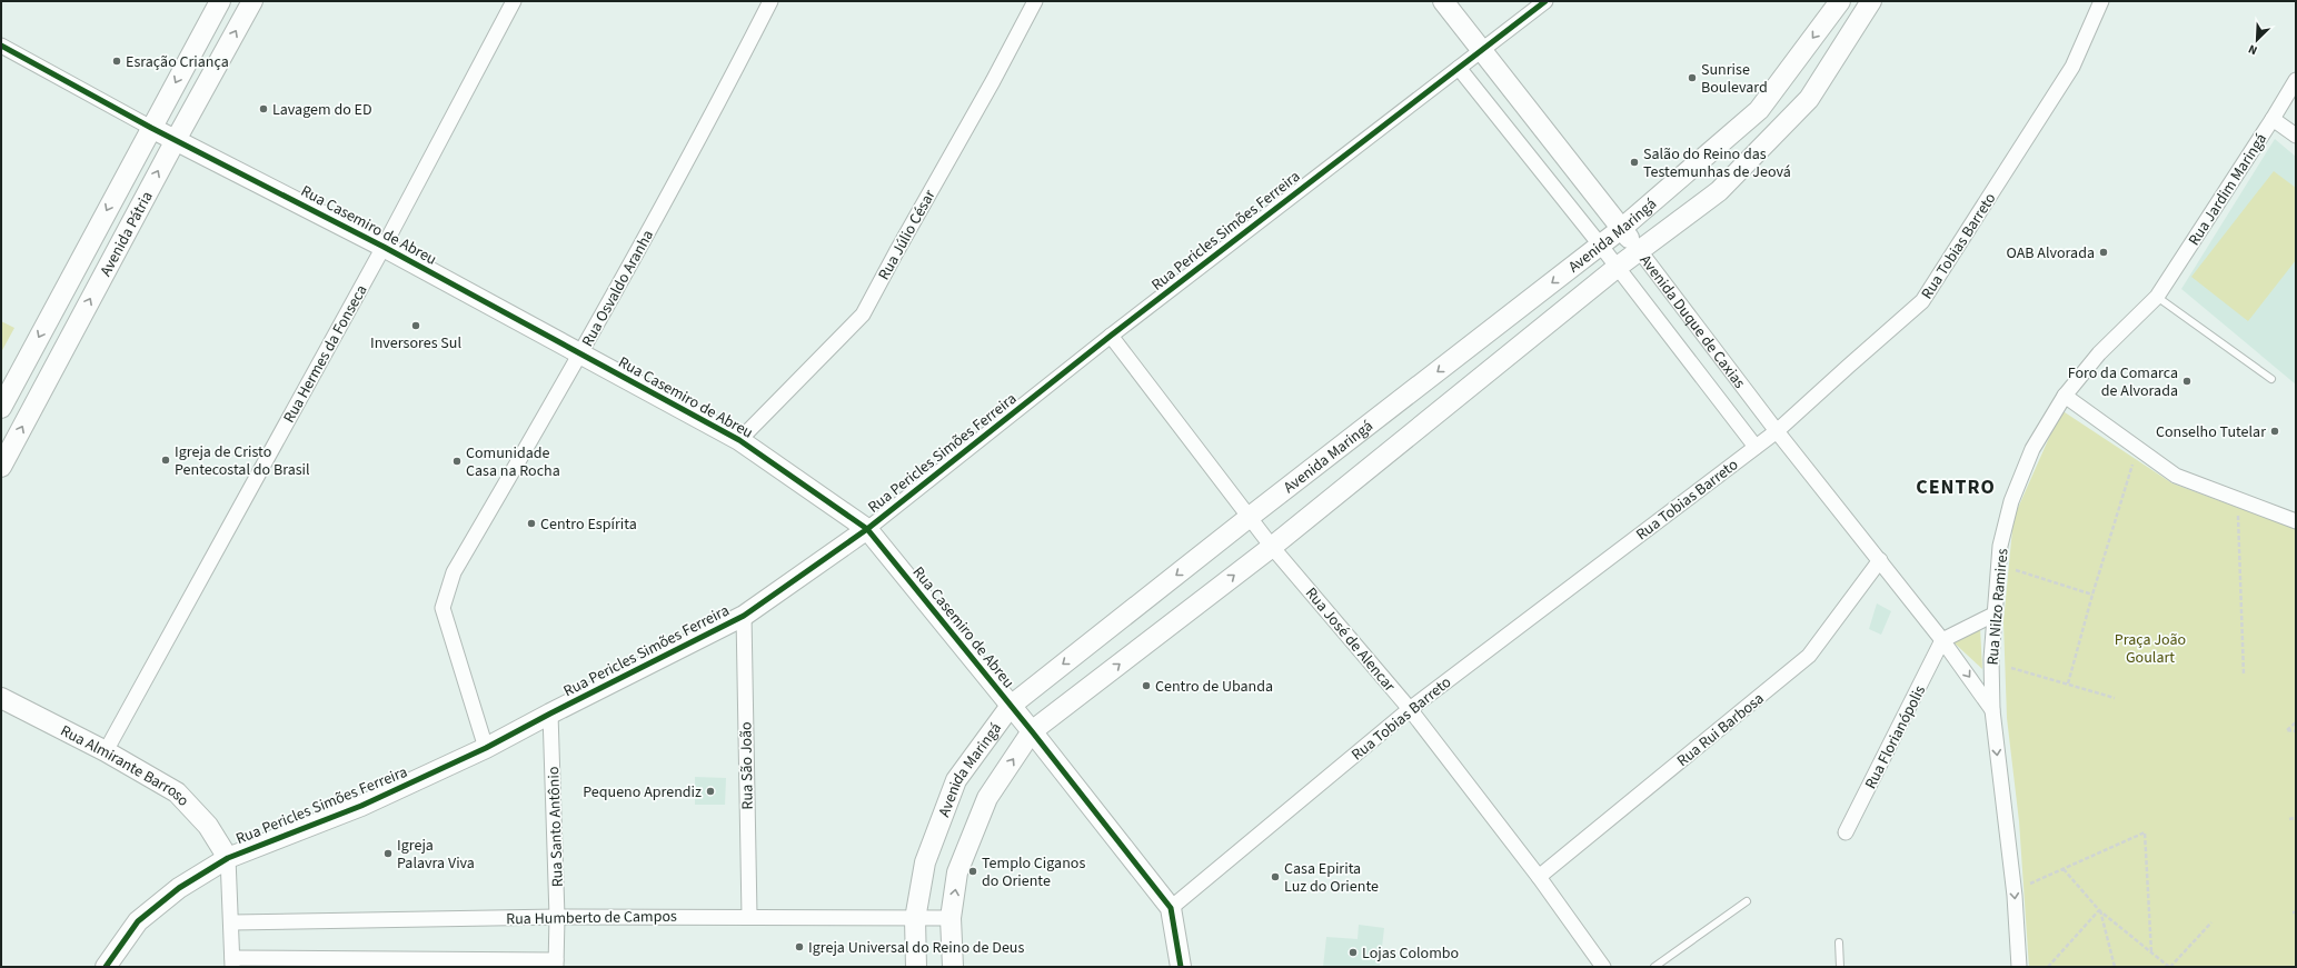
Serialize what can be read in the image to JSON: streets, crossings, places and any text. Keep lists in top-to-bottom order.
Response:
{
  "streets": {
    "street": [
      "Rua Jardim Maringá",
      "Rua Casemiro de Abreu",
      "Rua Pericles Simões Ferreira",
      "Avenida Pátria",
      "Rua Júlio César",
      "Avenida Maringá",
      "Rua Tobias Barreto",
      "Rua Osvaldo Aranha",
      "Avenida Duque de Caxias",
      "Rua Hermes da Fonseca",
      "Rua Nilzo Ramires",
      "Rua José de Alencar",
      "Rua Rui Barbosa",
      "Rua Florianópolis",
      "Rua São João",
      "Rua Almirante Barroso",
      "Rua Santo Antônio",
      "Rua Humberto de Campos"
    ]
  },
  "crossings": [
    ["Rua Jardim Maringá", "Rua Nilzo Ramires"],
    ["Rua Casemiro de Abreu", "Rua Pericles Simões Ferreira"],
    ["Rua Casemiro de Abreu", "Avenida Pátria"],
    ["Rua Casemiro de Abreu", "Rua Júlio César"],
    ["Rua Casemiro de Abreu", "Avenida Maringá"],
    ["Rua Casemiro de Abreu", "Rua Tobias Barreto"],
    ["Rua Casemiro de Abreu", "Rua Osvaldo Aranha"],
    ["Rua Casemiro de Abreu", "Rua Hermes da Fonseca"],
    ["Rua Pericles Simões Ferreira", "Rua Osvaldo Aranha"],
    ["Rua Pericles Simões Ferreira", "Avenida Duque de Caxias"],
    ["Rua Pericles Simões Ferreira", "Rua José de Alencar"],
    ["Rua Pericles Simões Ferreira", "Rua São João"],
    ["Rua Pericles Simões Ferreira", "Rua Almirante Barroso"],
    ["Rua Pericles Simões Ferreira", "Rua Santo Antônio"],
    ["Avenida Maringá", "Avenida Duque de Caxias"],
    ["Avenida Maringá", "Rua José de Alencar"],
    ["Avenida Maringá", "Rua Humberto de Campos"],
    ["Rua Tobias Barreto", "Avenida Duque de Caxias"],
    ["Rua Tobias Barreto", "Rua José de Alencar"],
    ["Avenida Duque de Caxias", "Rua Nilzo Ramires"],
    ["Avenida Duque de Caxias", "Rua Rui Barbosa"],
    ["Avenida Duque de Caxias", "Rua Florianópolis"],
    ["Rua Hermes da Fonseca", "Rua Almirante Barroso"],
    ["Rua José de Alencar", "Rua Rui Barbosa"],
    ["Rua São João", "Rua Humberto de Campos"],
    ["Rua Santo Antônio", "Rua Humberto de Campos"]
  ],
  "one_way": ["Rua Nilzo Ramires"],
  "districts": ["CENTRO"],
  "parks": ["Praça João Goulart"],
  "places": [
    "Esração Criança",
    "Sunrise Boulevard",
    "Lavagem do ED",
    "Salão do Reino das Testemunhas de Jeová",
    "OAB Alvorada",
    "Inversores Sul",
    "Foro da Comarca de Alvorada",
    "Conselho Tutelar",
    "Igreja de Cristo Pentecostal do Brasil",
    "Comunidade Casa na Rocha",
    "Centro Espírita",
    "Centro de Ubanda",
    "Pequeno Aprendiz",
    "Igreja Palavra Viva",
    "Templo Ciganos do Oriente",
    "Casa Epirita Luz do Oriente",
    "Igreja Universal do Reino de Deus",
    "Lojas Colombo"
  ],
  "north": "bottom left"
}
